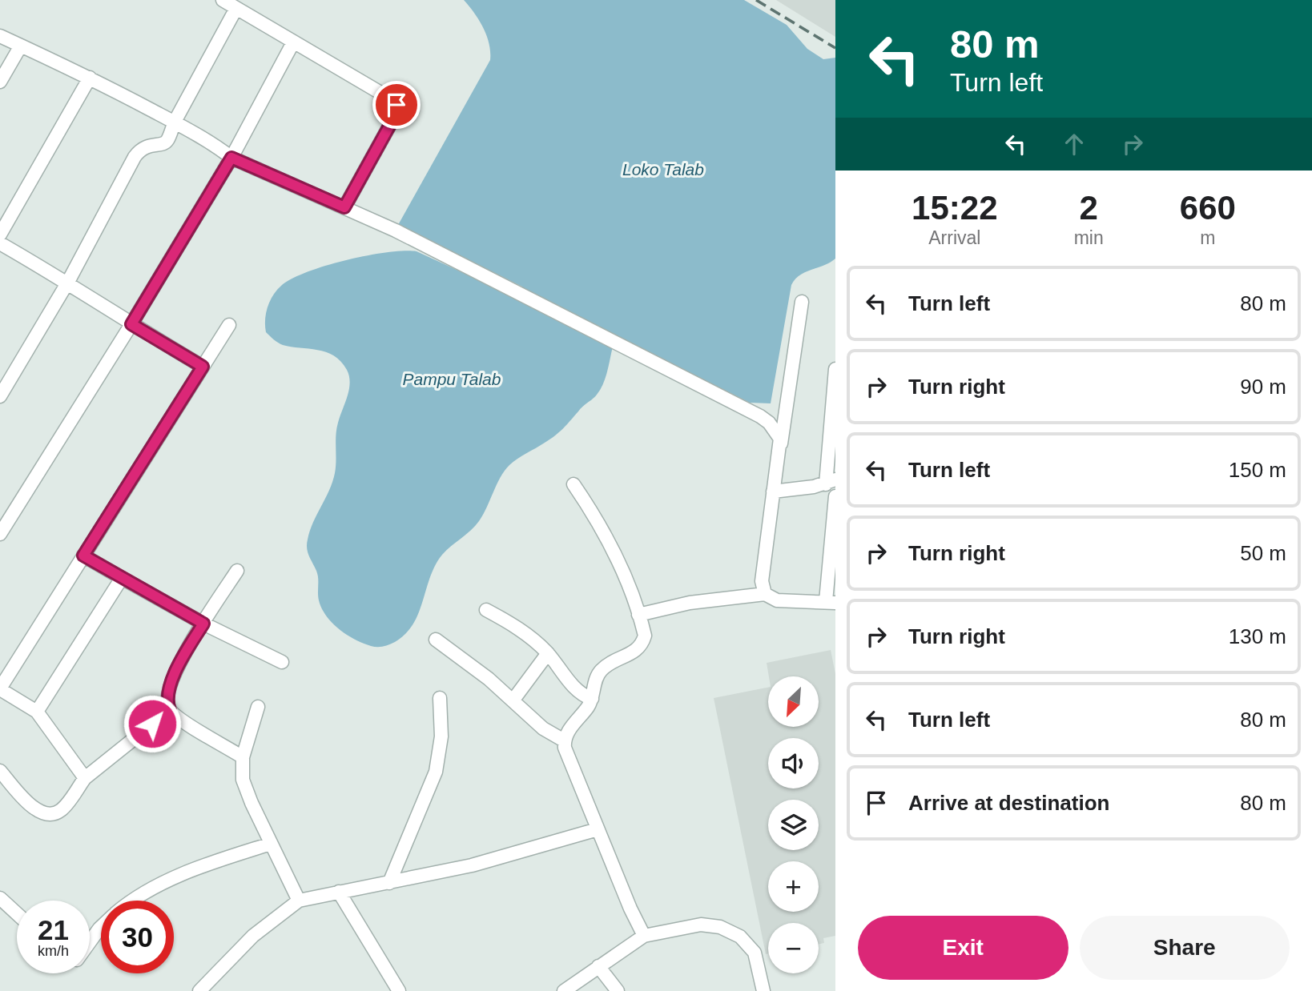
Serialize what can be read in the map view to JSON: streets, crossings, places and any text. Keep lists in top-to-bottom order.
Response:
{
  "water": ["Loko Talab", "Pampu Talab"],
  "north": "bottom left",
  "page": {
    "turn": ["80 m", "Turn left"],
    "eta": [
      "15:22",
      "Arrival",
      "2",
      "min",
      "660",
      "m"
    ],
    "list": [
      {
        "name": "Turn left",
        "value": "80 m"
      },
      {
        "name": "Turn right",
        "value": "90 m"
      },
      {
        "name": "Turn left",
        "value": "150 m"
      },
      {
        "name": "Turn right",
        "value": "50 m"
      },
      {
        "name": "Turn right",
        "value": "130 m"
      },
      {
        "name": "Turn left",
        "value": "80 m"
      },
      {
        "name": "Arrive at destination",
        "value": "80 m"
      }
    ],
    "map_buttons": ["+", "−"],
    "speed": "21 km/h",
    "limit": "30",
    "buttons": ["Exit", "Share"]
  }
}
